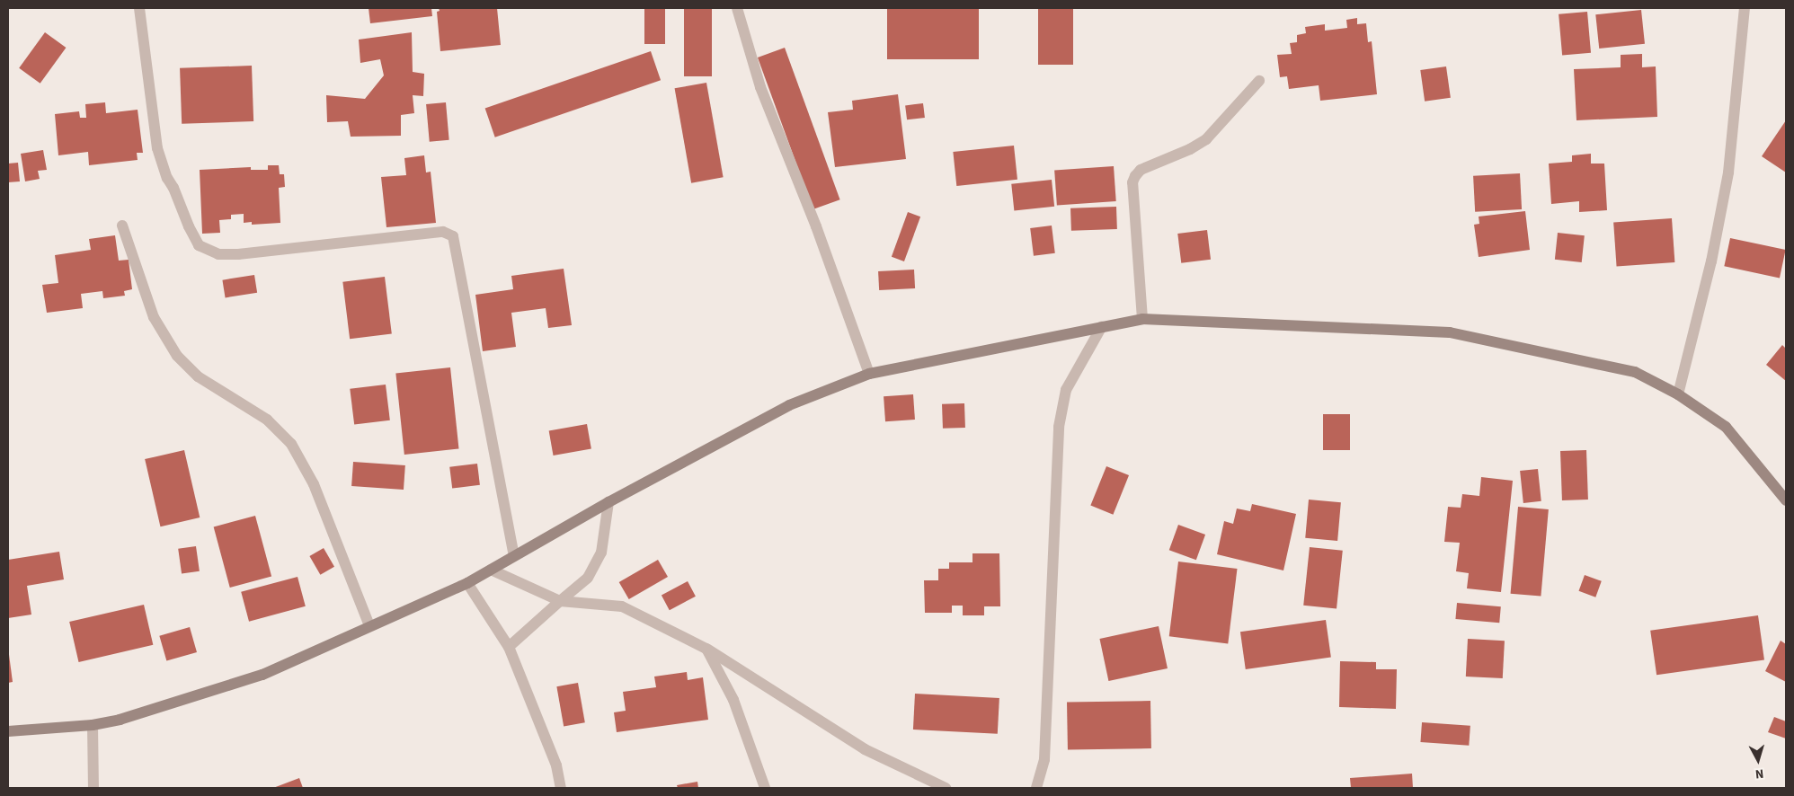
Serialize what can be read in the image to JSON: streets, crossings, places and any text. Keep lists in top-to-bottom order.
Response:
{
  "north": "bottom"
}
